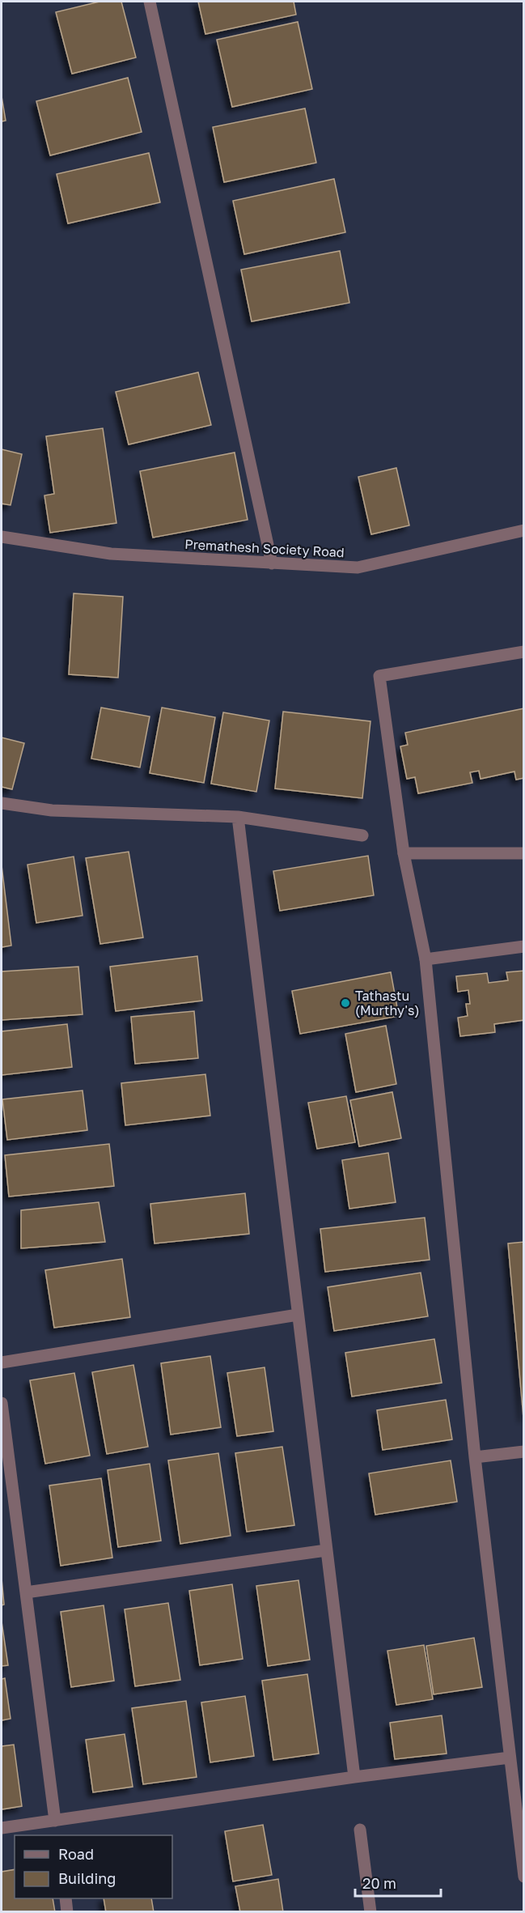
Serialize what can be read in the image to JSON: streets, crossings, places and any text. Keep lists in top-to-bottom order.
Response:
{
  "streets": {
    "street": ["Premathesh Society Road"]
  },
  "places": ["Tathastu (Murthy's)"],
  "legend": ["Road", "Building"],
  "scale_bar": "20 m"
}
